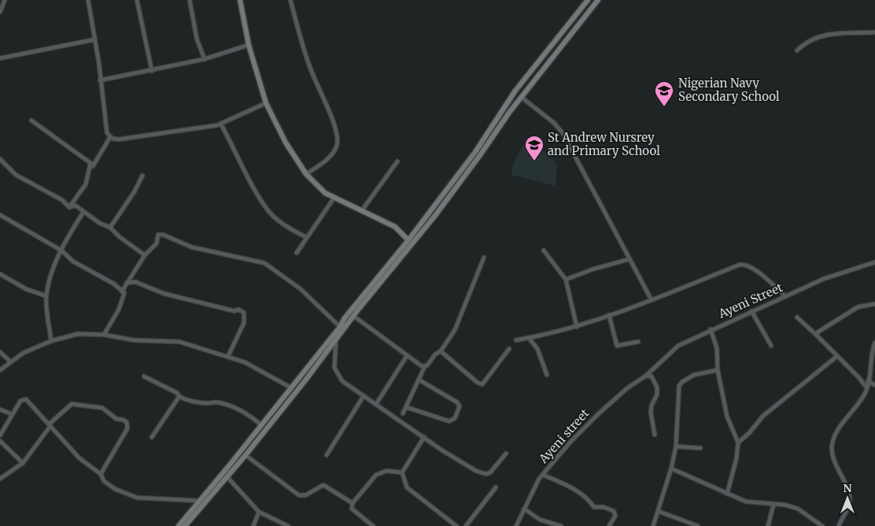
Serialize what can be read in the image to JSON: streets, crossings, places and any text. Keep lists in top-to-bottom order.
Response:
{
  "streets": {
    "street": ["Ayeni Street", "Ayeni street"]
  },
  "crossings": [
    ["Ayeni Street", "Ayeni street"]
  ],
  "places": {
    "school or university": ["Nigerian Navy Secondary School", "St Andrew Nursrey and Primary School"]
  },
  "north": "top"
}
